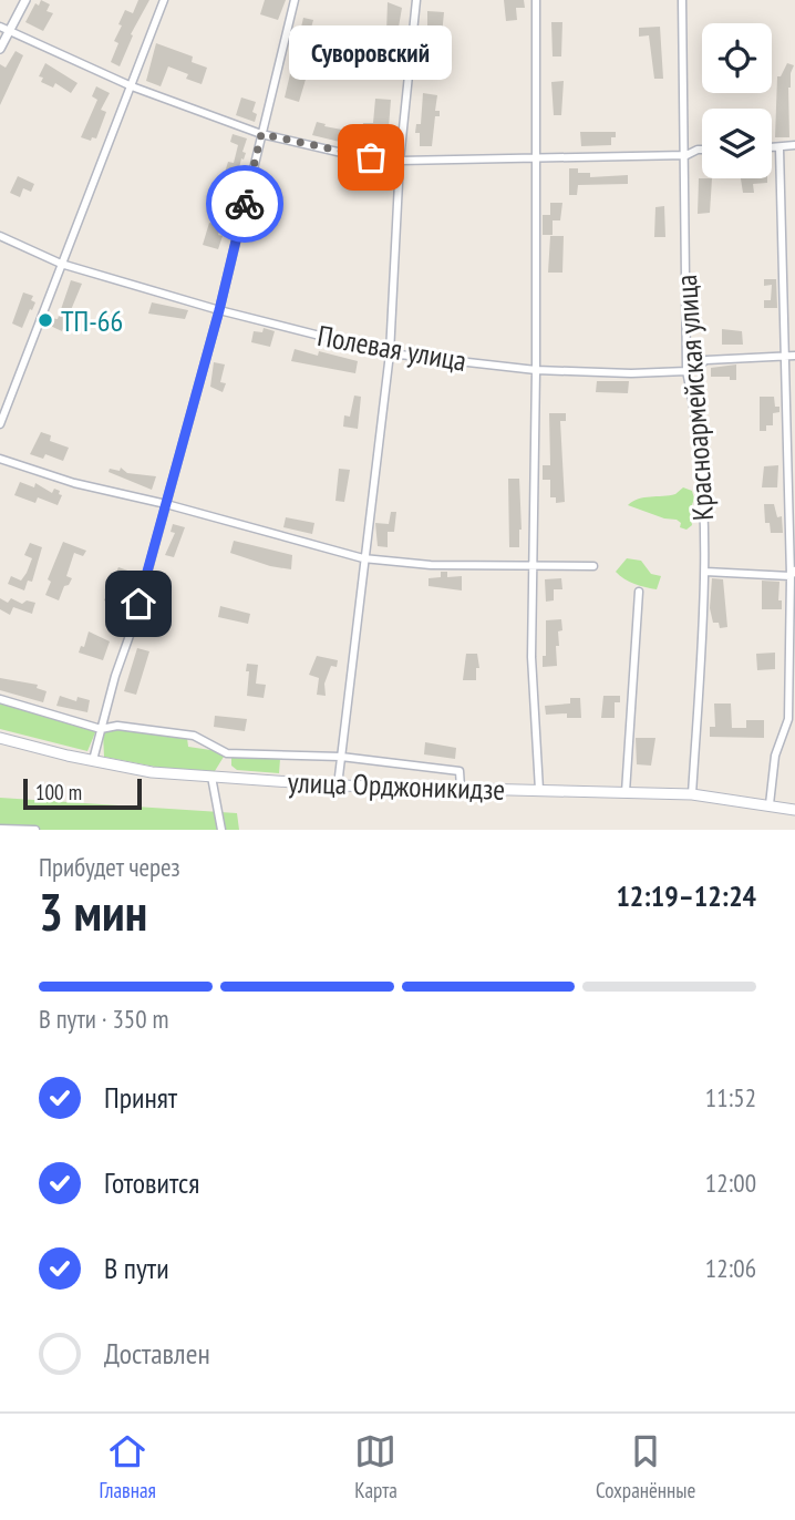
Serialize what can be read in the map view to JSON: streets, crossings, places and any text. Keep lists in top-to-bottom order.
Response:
{
  "streets": {
    "main road": ["улица Орджоникидзе"],
    "street": ["Полевая улица", "Красноармейская улица"]
  },
  "crossings": [
    ["Полевая улица", "Красноармейская улица"],
    ["Красноармейская улица", "улица Орджоникидзе"]
  ],
  "places": ["Суворовский", "ТП-66"],
  "scale_bar": "100 m",
  "page": {
    "bubble": "Суворовский",
    "scale": "100 m",
    "heading": ["3 мин", "Прибудет через", "12:19–12:24"],
    "bar": "В пути · 350 m",
    "list": [
      ["Принят", "11:52"],
      ["Готовится", "12:00"],
      ["В пути", "12:06"],
      "Доставлен"
    ],
    "tabs": ["Главная", "Карта", "Сохранённые"]
  }
}
